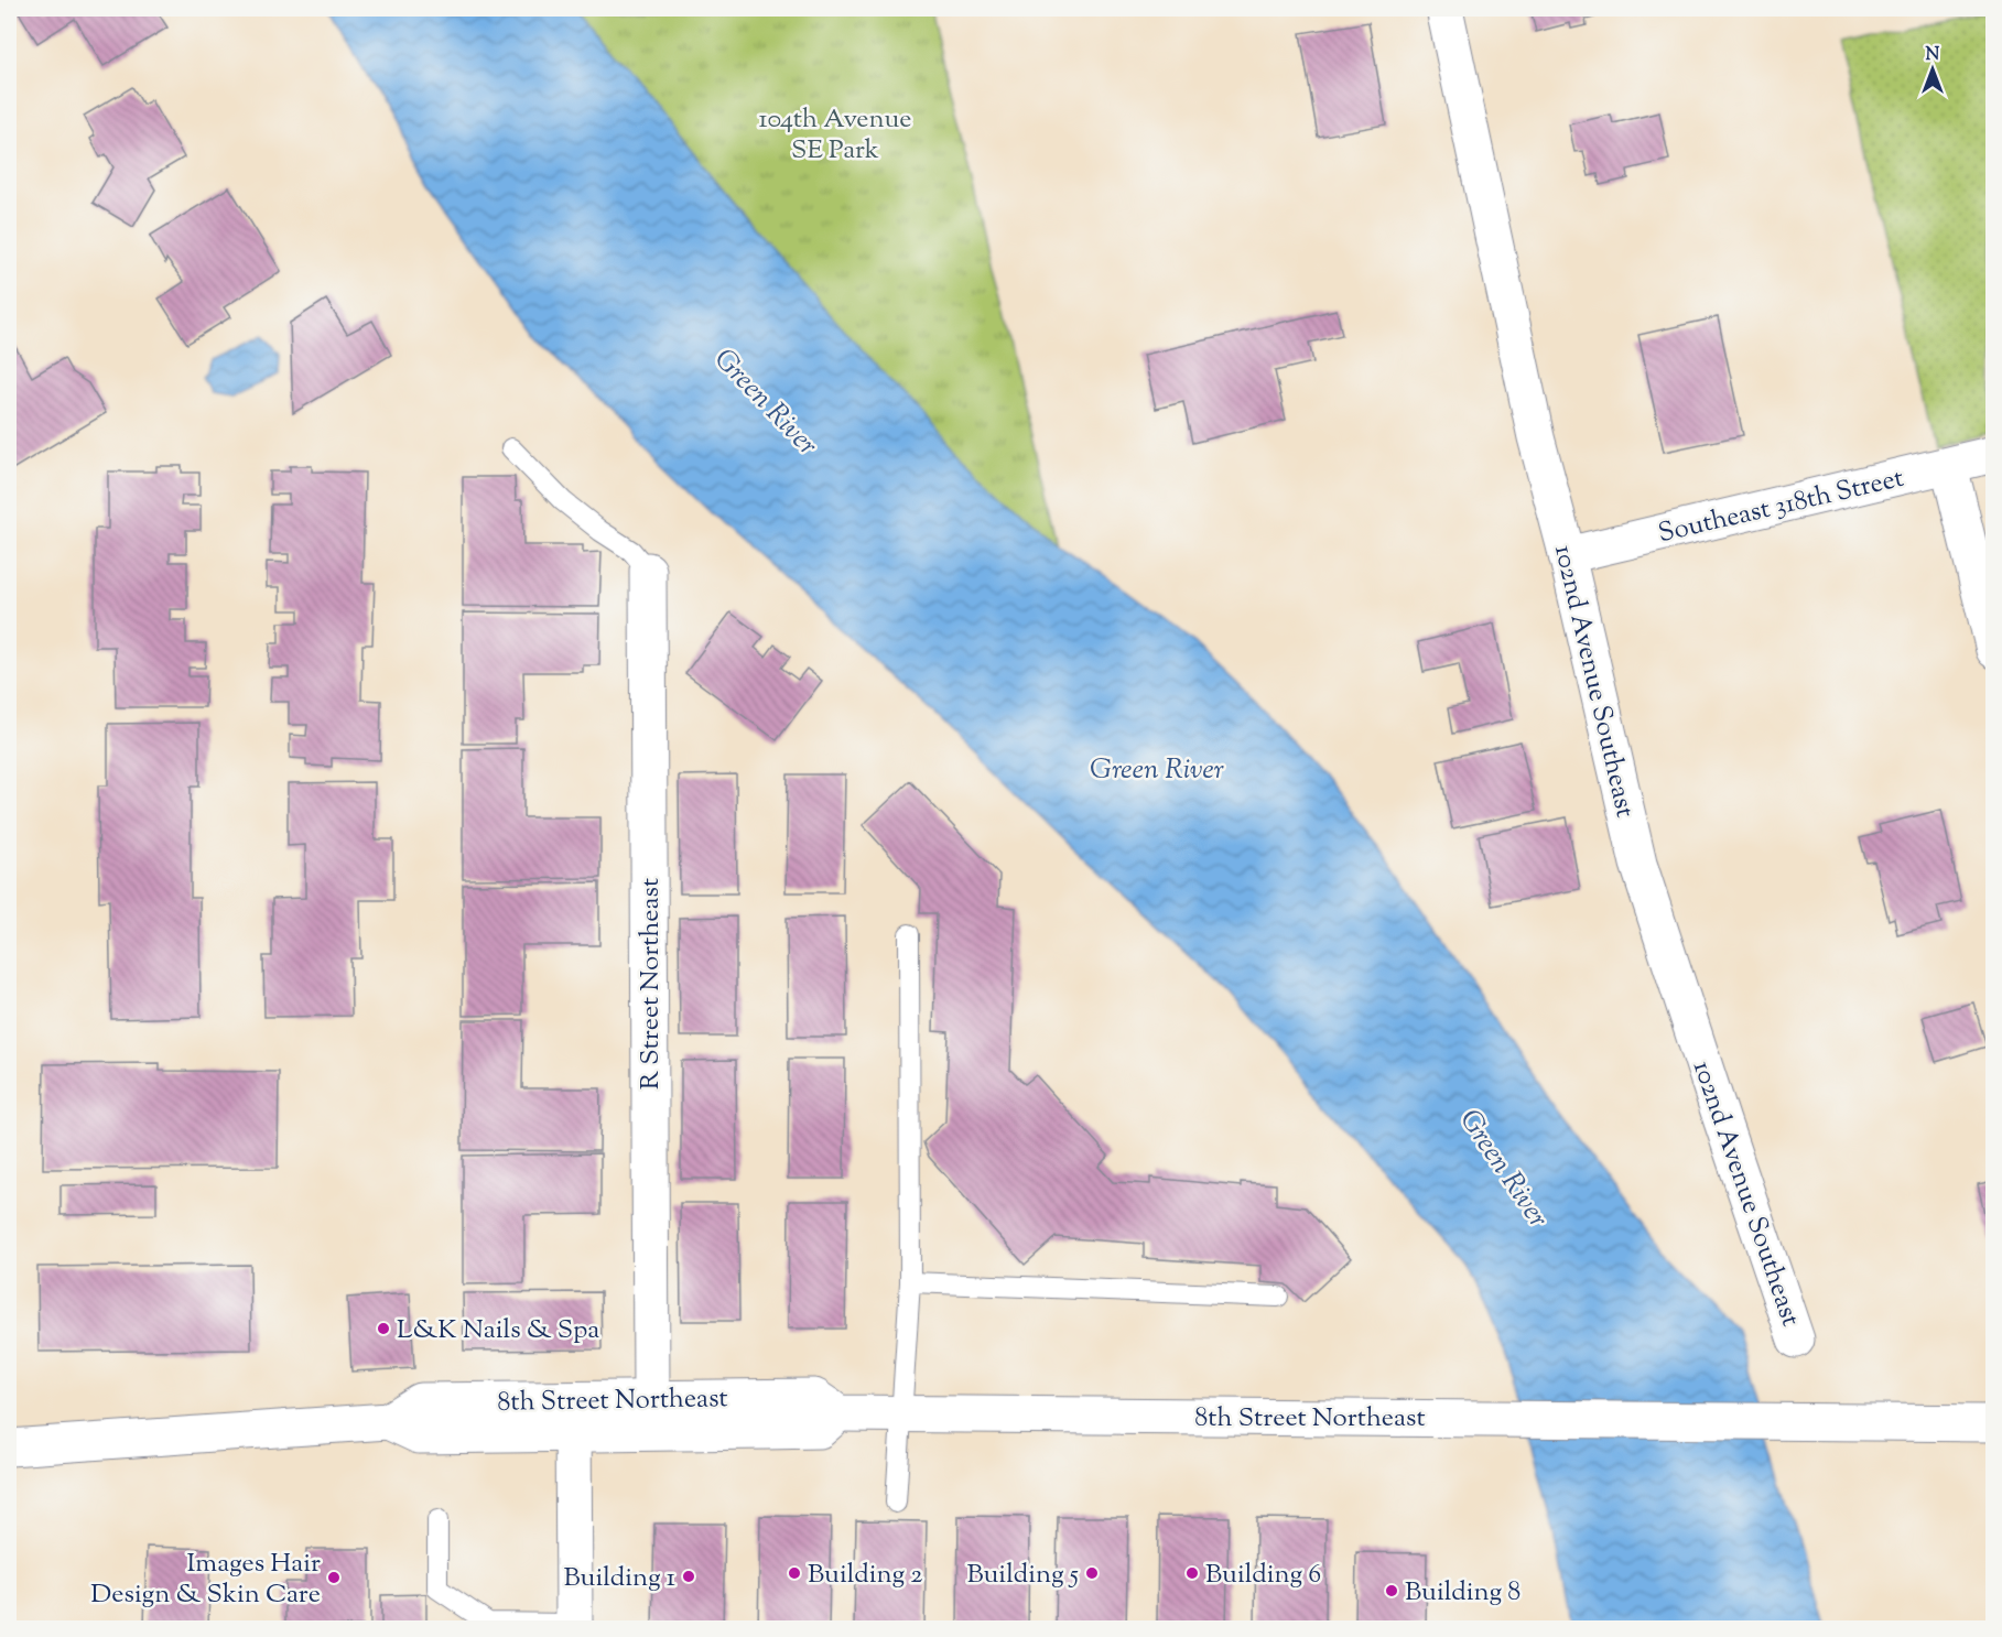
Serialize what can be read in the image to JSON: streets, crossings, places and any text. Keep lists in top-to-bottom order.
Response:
{
  "streets": {
    "street": [
      "Southeast 318th Street",
      "102nd Avenue Southeast",
      "R Street Northeast",
      "8th Street Northeast"
    ]
  },
  "crossings": [
    ["Southeast 318th Street", "102nd Avenue Southeast"],
    ["R Street Northeast", "8th Street Northeast"]
  ],
  "water": ["Green River"],
  "parks": ["104th Avenue SE Park"],
  "places": [
    "L&K Nails & Spa",
    "Building 2",
    "Building 5",
    "Building 6",
    "Building 1",
    "Images Hair Design & Skin Care",
    "Building 8"
  ],
  "north": "top"
}
